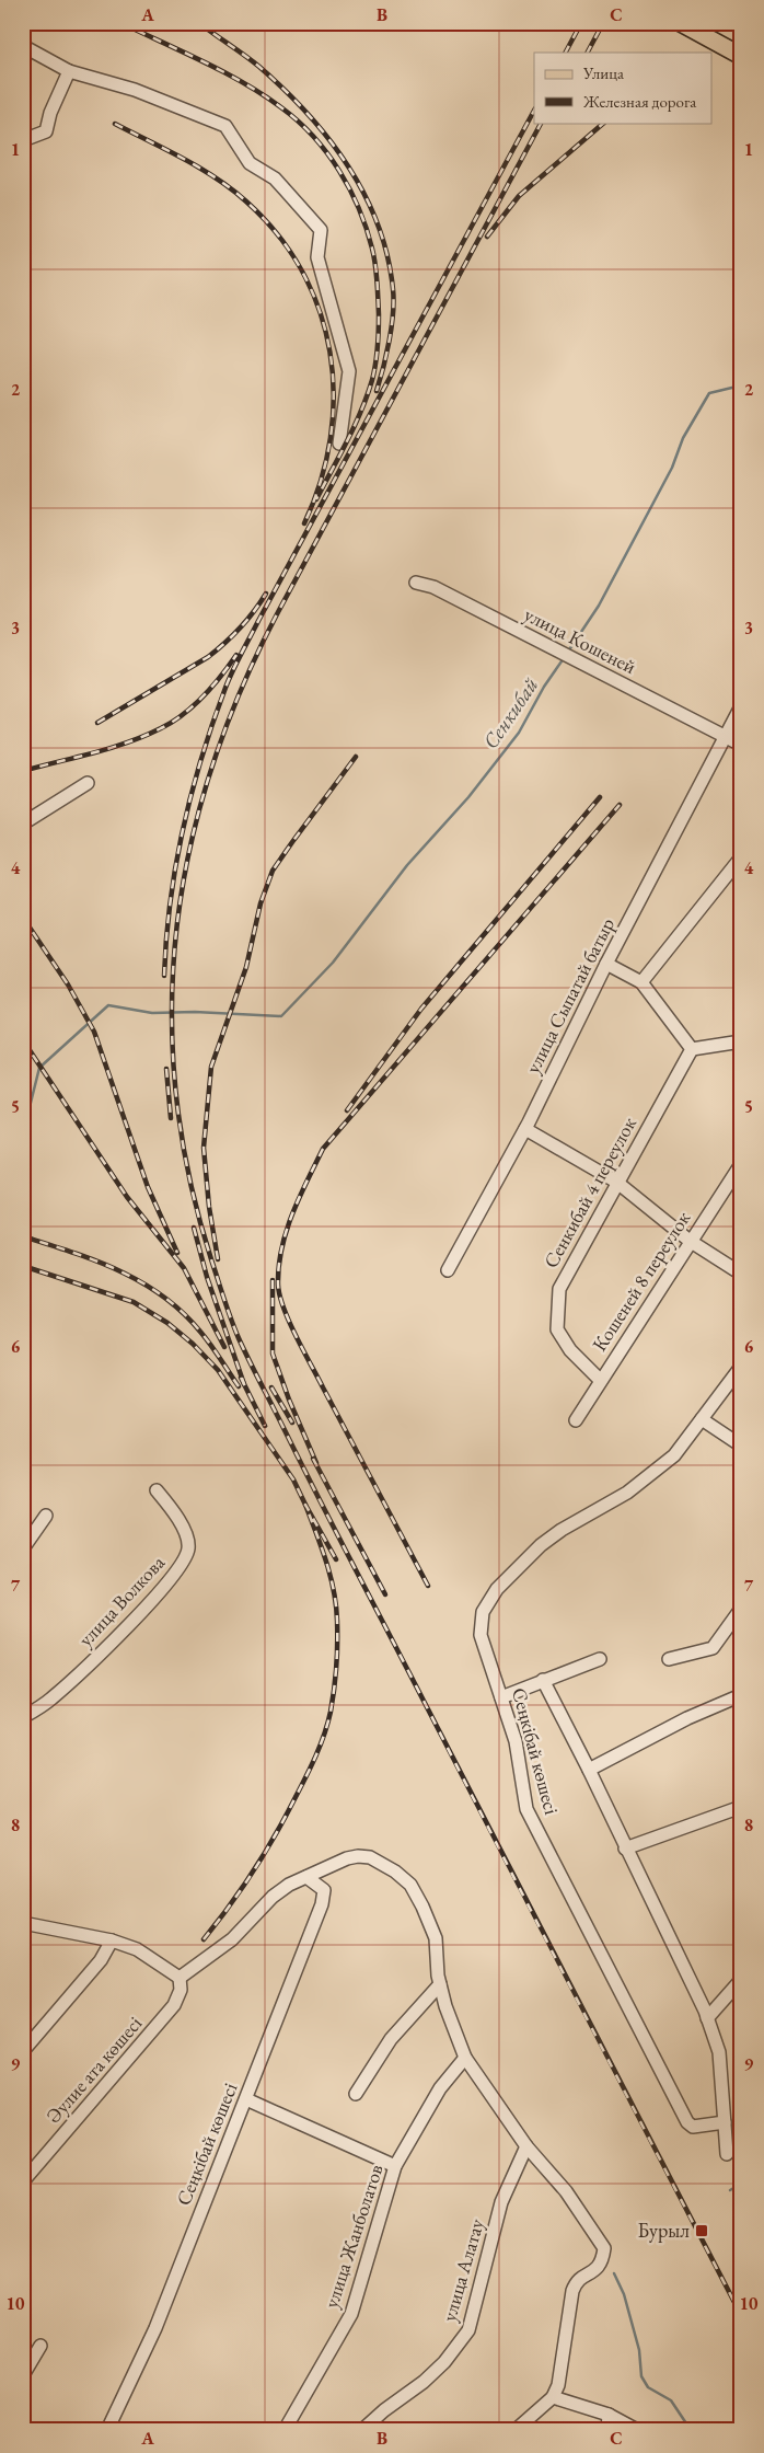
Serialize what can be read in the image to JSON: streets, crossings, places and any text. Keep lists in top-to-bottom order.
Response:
{
  "streets": {
    "street": [
      "улица Кошеней",
      "улица Сыпатай батыр",
      "Сенкибай 4 переулок",
      "Кошеней 8 переулок",
      "улица Волкова",
      "Сеңкібай көшесі",
      "Әулие ата көшесі",
      "улица Жанболатов",
      "улица Алатау"
    ]
  },
  "crossings": [
    ["улица Кошеней", "улица Сыпатай батыр"],
    ["Сенкибай 4 переулок", "Кошеней 8 переулок"]
  ],
  "water": ["Сенкибай"],
  "places": {
    "transit": ["Бурыл"]
  },
  "legend": ["Улица", "Железная дорога"],
  "grid": {
    "columns": ["A", "B", "C"],
    "rows": [
      "1",
      "2",
      "3",
      "4",
      "5",
      "6",
      "7",
      "8",
      "9",
      "10"
    ]
  }
}
